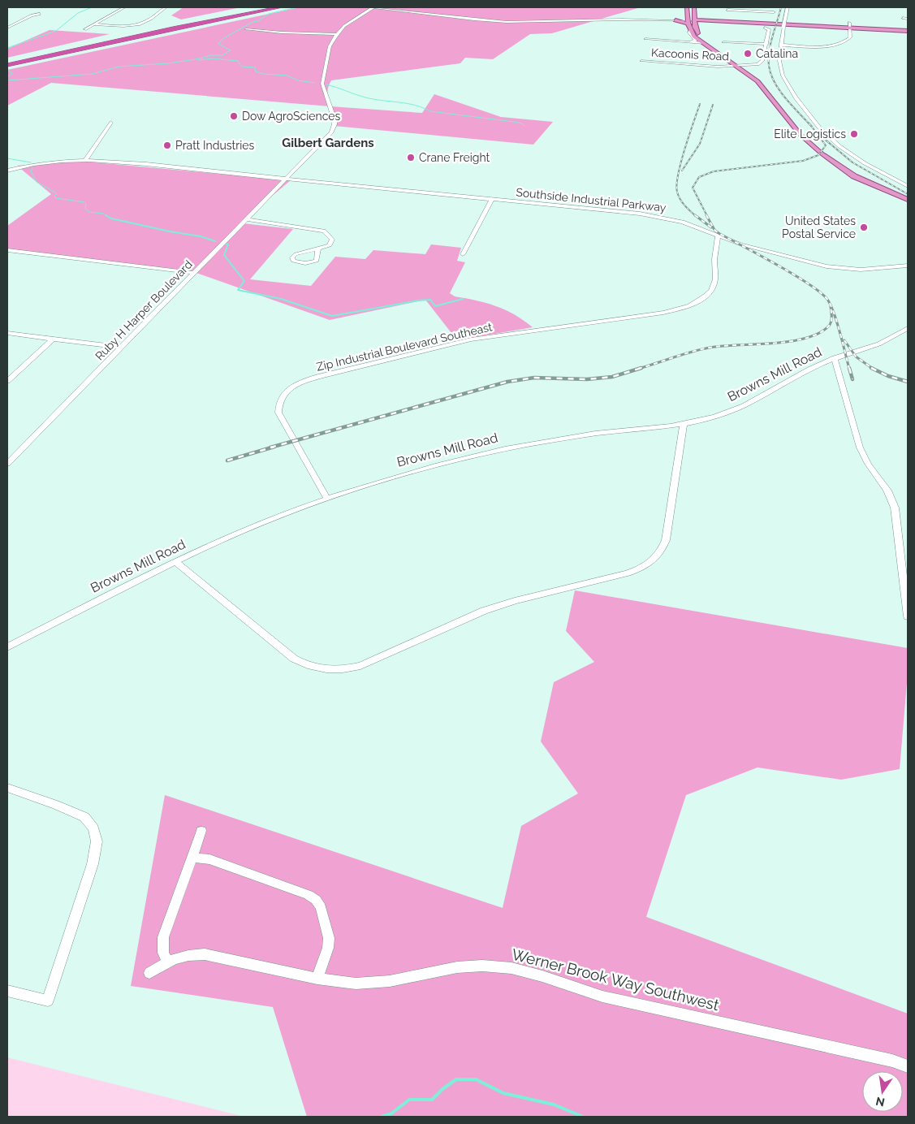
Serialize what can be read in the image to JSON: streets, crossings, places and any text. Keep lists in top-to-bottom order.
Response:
{
  "streets": {
    "street": [
      "Kacoonis Road",
      "Southside Industrial Parkway",
      "Ruby H Harper Boulevard",
      "Zip Industrial Boulevard Southeast",
      "Browns Mill Road",
      "Werner Brook Way Southwest"
    ]
  },
  "crossings": [
    ["Southside Industrial Parkway", "Ruby H Harper Boulevard"],
    ["Southside Industrial Parkway", "Zip Industrial Boulevard Southeast"],
    ["Zip Industrial Boulevard Southeast", "Browns Mill Road"]
  ],
  "districts": ["Gilbert Gardens"],
  "places": [
    "Catalina",
    "Dow AgroSciences",
    "Elite Logistics",
    "Pratt Industries",
    "Crane Freight",
    "United States Postal Service"
  ],
  "north": "bottom"
}
